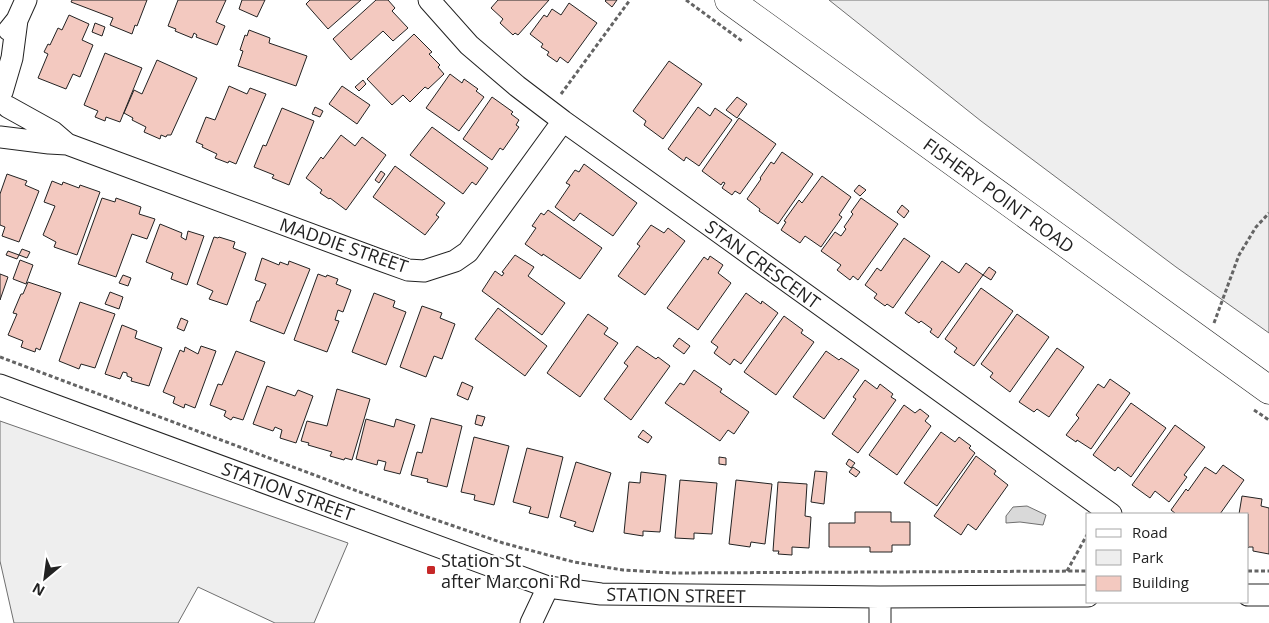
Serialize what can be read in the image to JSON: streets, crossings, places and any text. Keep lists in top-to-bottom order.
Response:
{
  "streets": {
    "main road": ["FISHERY POINT ROAD"],
    "street": ["MADDIE STREET", "STAN CRESCENT", "STATION STREET"]
  },
  "crossings": [
    ["MADDIE STREET", "STAN CRESCENT"]
  ],
  "places": {
    "transit": ["Station St after Marconi Rd"]
  },
  "legend": ["Road", "Park", "Building"],
  "north": "bottom left"
}
